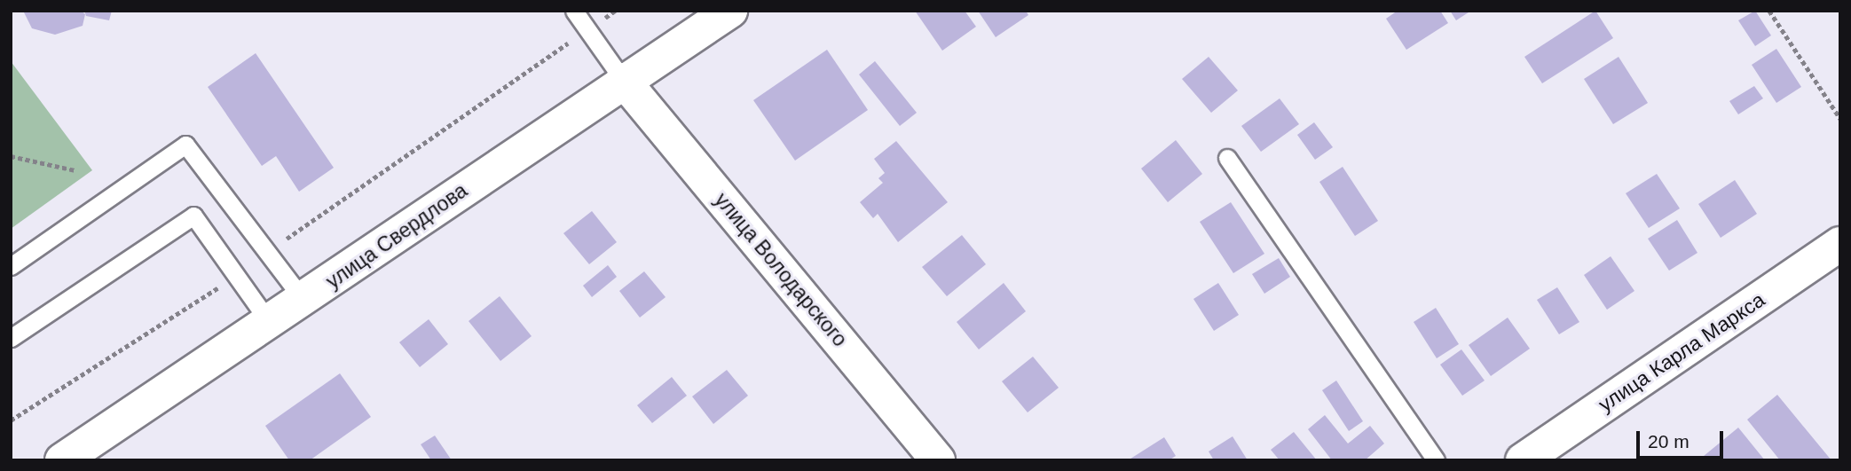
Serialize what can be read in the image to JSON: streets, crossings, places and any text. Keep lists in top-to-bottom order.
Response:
{
  "streets": {
    "street": ["улица Свердлова", "улица Володарского", "улица Карла Маркса"]
  },
  "crossings": [
    ["улица Свердлова", "улица Володарского"]
  ],
  "scale_bar": "20 m"
}
